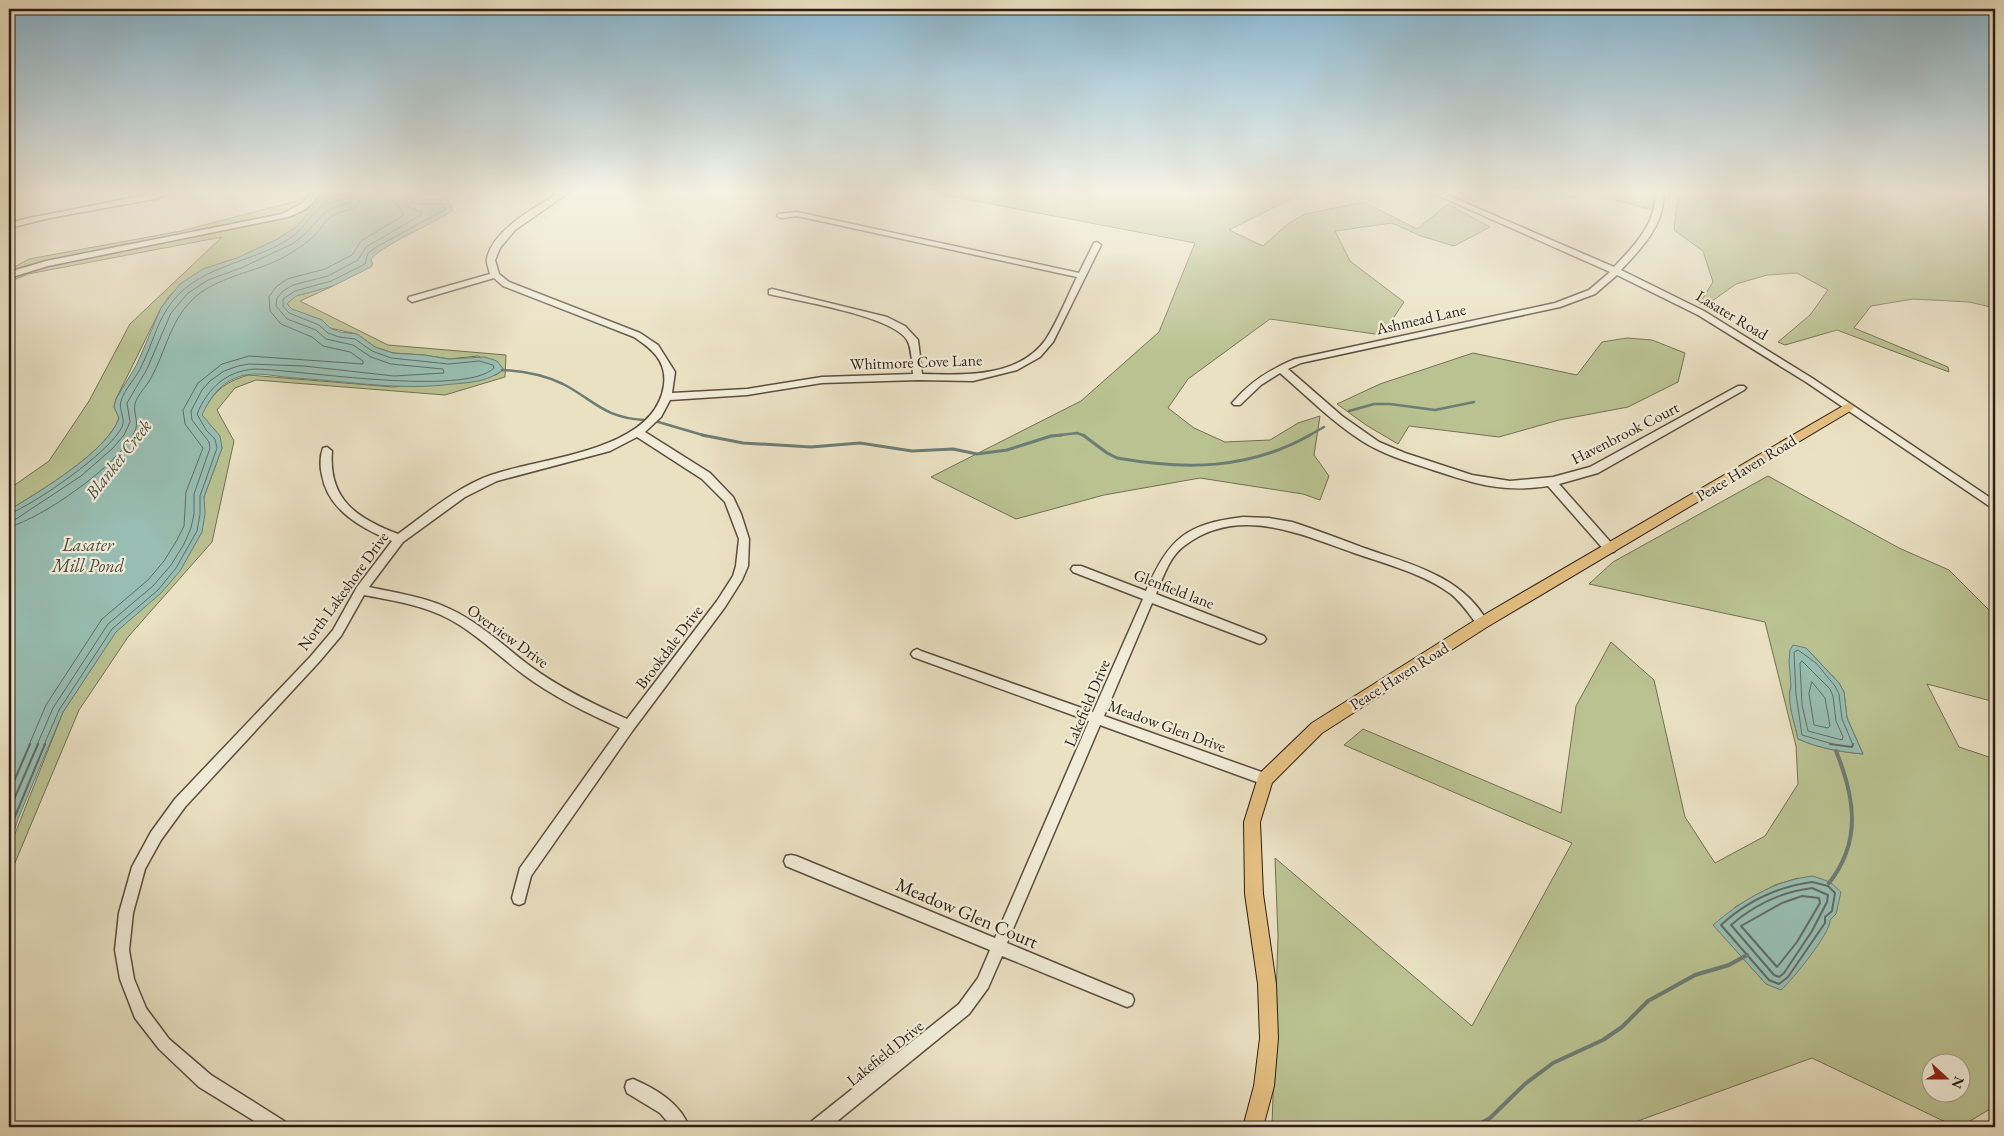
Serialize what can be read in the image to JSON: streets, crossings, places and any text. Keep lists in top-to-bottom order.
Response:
{
  "streets": {
    "main road": ["Peace Haven Road"],
    "street": [
      "Lasater Road",
      "Ashmead Lane",
      "Whitmore Cove Lane",
      "Havenbrook Court",
      "Glenfield lane",
      "North Lakeshore Drive",
      "Overview Drive",
      "Brookdale Drive",
      "Lakefield Drive",
      "Meadow Glen Drive",
      "Meadow Glen Court"
    ]
  },
  "crossings": [
    ["Lasater Road", "Ashmead Lane"],
    ["Lasater Road", "Peace Haven Road"],
    ["Ashmead Lane", "Havenbrook Court"],
    ["Whitmore Cove Lane", "North Lakeshore Drive"],
    ["Peace Haven Road", "Lakefield Drive"],
    ["Peace Haven Road", "Meadow Glen Drive"],
    ["Glenfield lane", "Lakefield Drive"],
    ["North Lakeshore Drive", "Overview Drive"],
    ["North Lakeshore Drive", "Brookdale Drive"],
    ["Overview Drive", "Brookdale Drive"],
    ["Lakefield Drive", "Meadow Glen Drive"],
    ["Lakefield Drive", "Meadow Glen Court"]
  ],
  "water": ["Blanket Creek", "Lasater Mill Pond"],
  "north": "right"
}
